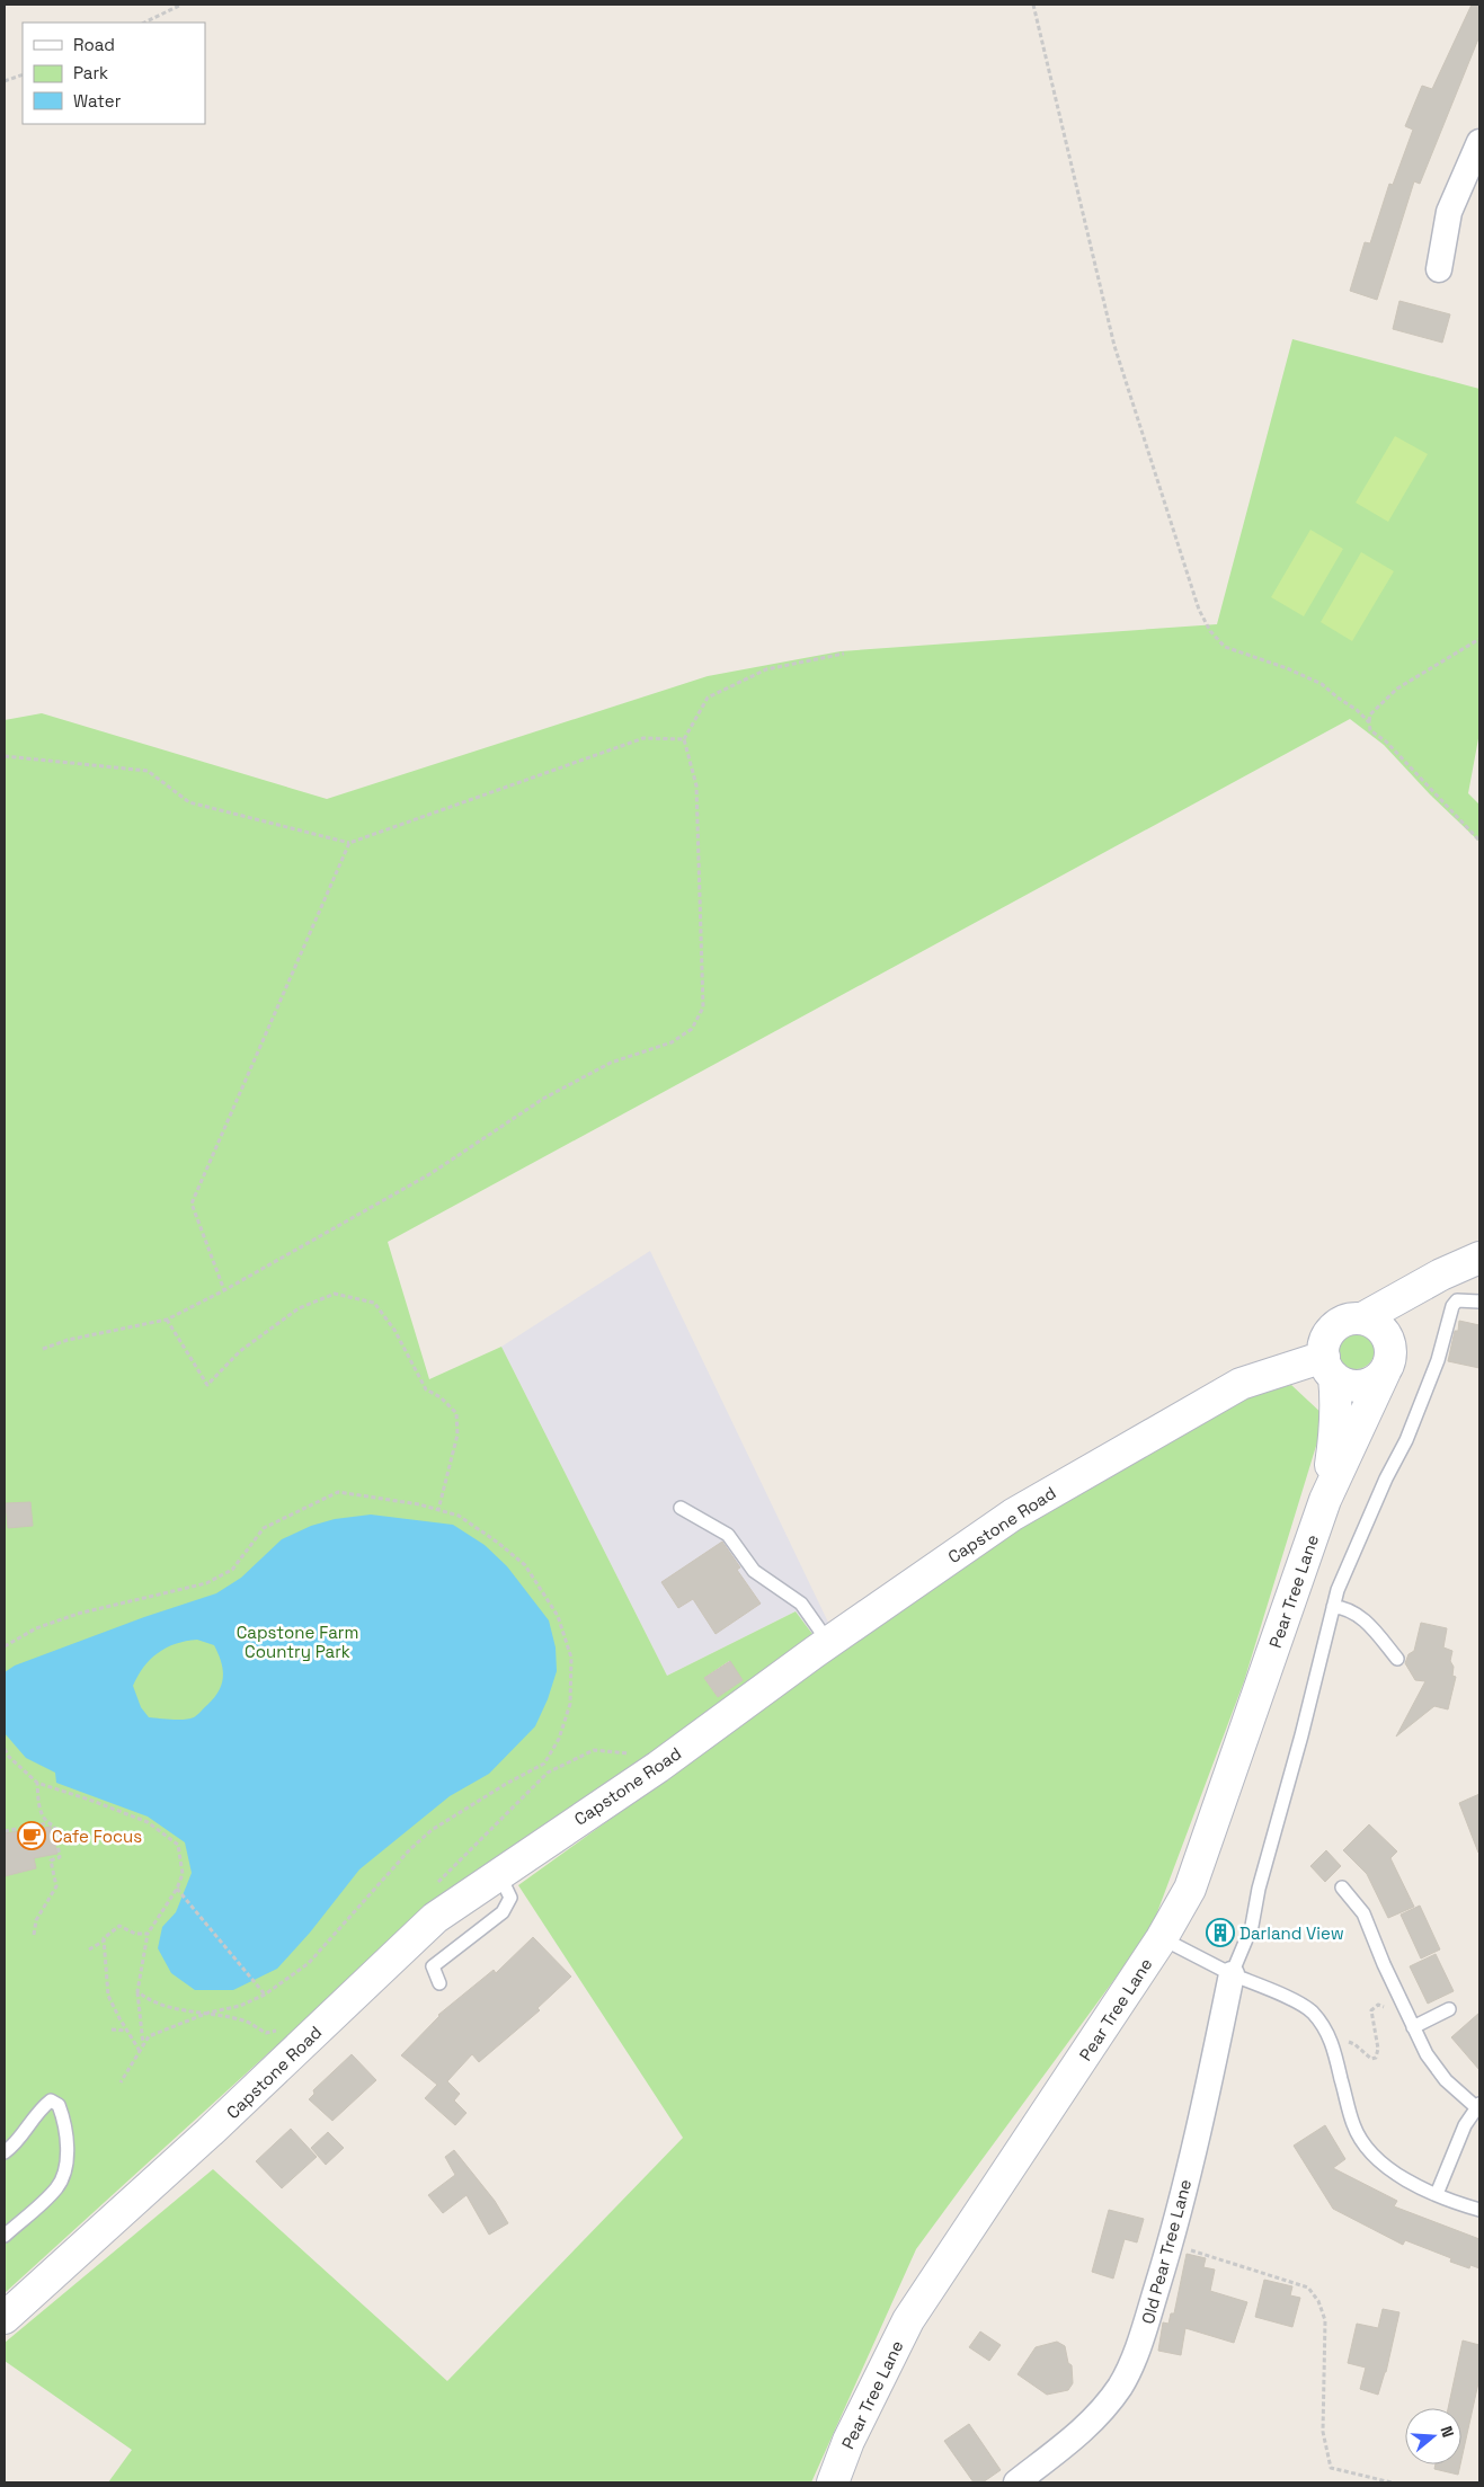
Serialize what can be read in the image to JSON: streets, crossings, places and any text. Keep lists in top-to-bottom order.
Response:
{
  "streets": {
    "street": ["Capstone Road", "Pear Tree Lane", "Old Pear Tree Lane"]
  },
  "crossings": [
    ["Capstone Road", "Pear Tree Lane"]
  ],
  "parks": ["Capstone Farm Country Park"],
  "places": {
    "cafe": ["Cafe Focus"],
    "building": ["Darland View"]
  },
  "legend": ["Road", "Park", "Water"],
  "north": "right"
}
